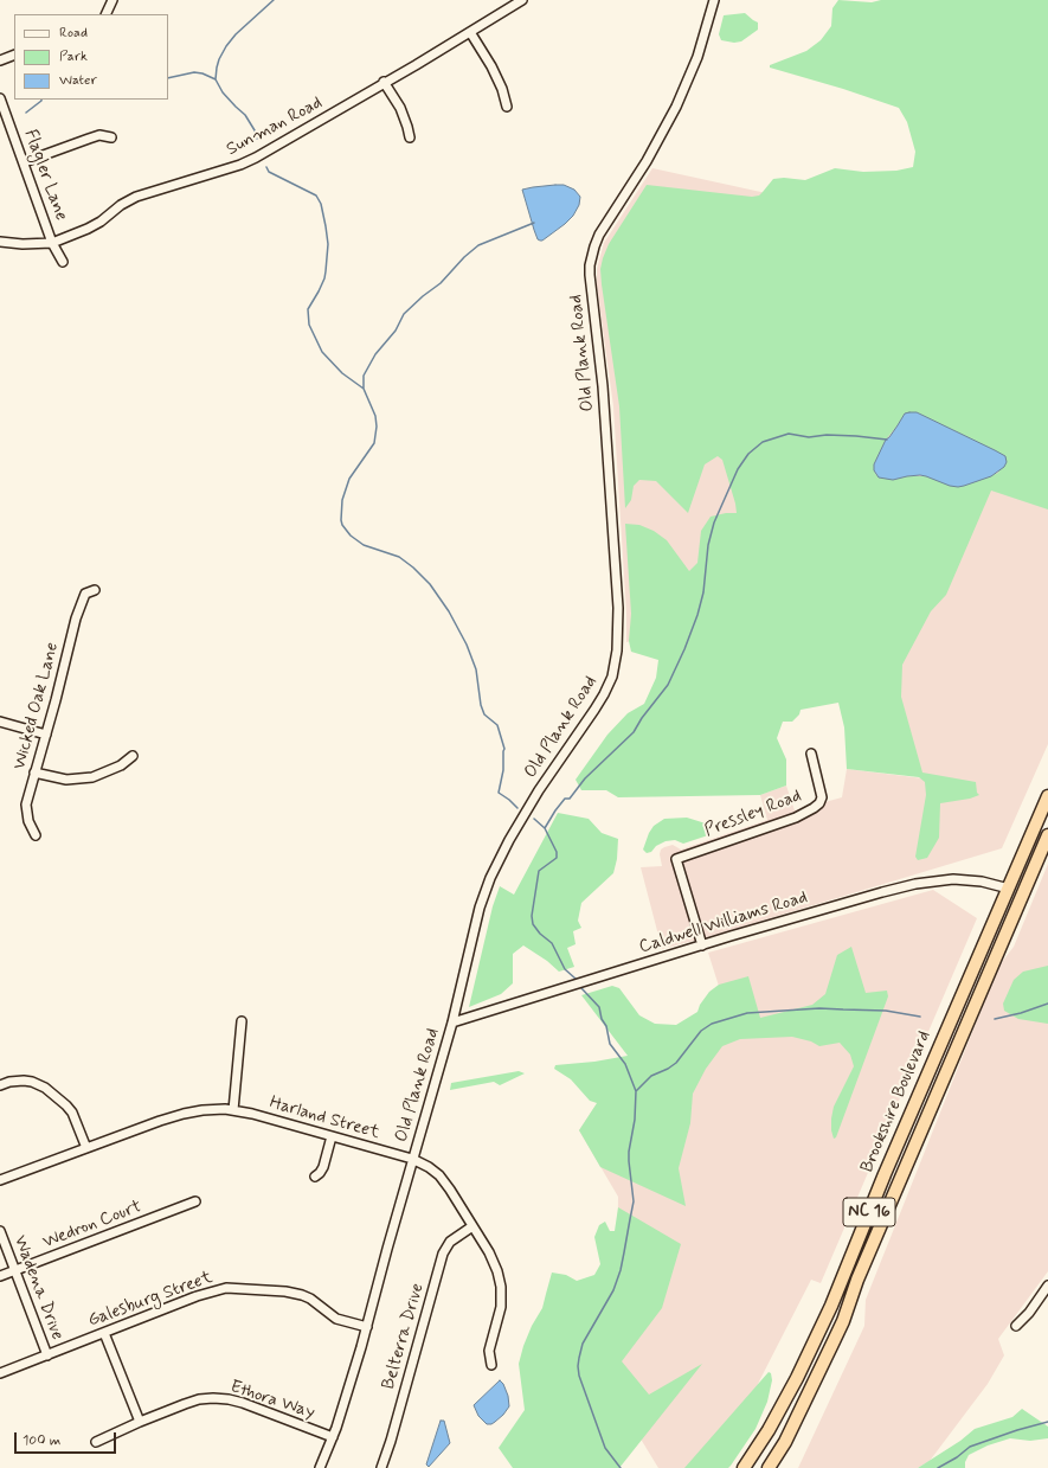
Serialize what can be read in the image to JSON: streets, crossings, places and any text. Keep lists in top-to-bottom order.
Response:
{
  "streets": {
    "highway": ["Brookshire Boulevard", "NC 16"],
    "street": [
      "Sunman Road",
      "Flagler Lane",
      "Old Plank Road",
      "Wicked Oak Lane",
      "Pressley Road",
      "Caldwell Williams Road",
      "Harland Street",
      "Wedron Court",
      "Wadena Drive",
      "Galesburg Street",
      "Belterra Drive",
      "Ethora Way"
    ]
  },
  "crossings": [
    ["Sunman Road", "Flagler Lane"],
    ["Old Plank Road", "Caldwell Williams Road"],
    ["Old Plank Road", "Harland Street"],
    ["Old Plank Road", "Galesburg Street"],
    ["Old Plank Road", "Ethora Way"],
    ["Pressley Road", "Caldwell Williams Road"],
    ["Caldwell Williams Road", "Brookshire Boulevard"],
    ["Harland Street", "Belterra Drive"],
    ["Wedron Court", "Wadena Drive"],
    ["Wadena Drive", "Galesburg Street"]
  ],
  "legend": ["Road", "Park", "Water"],
  "scale_bar": "100 m"
}
